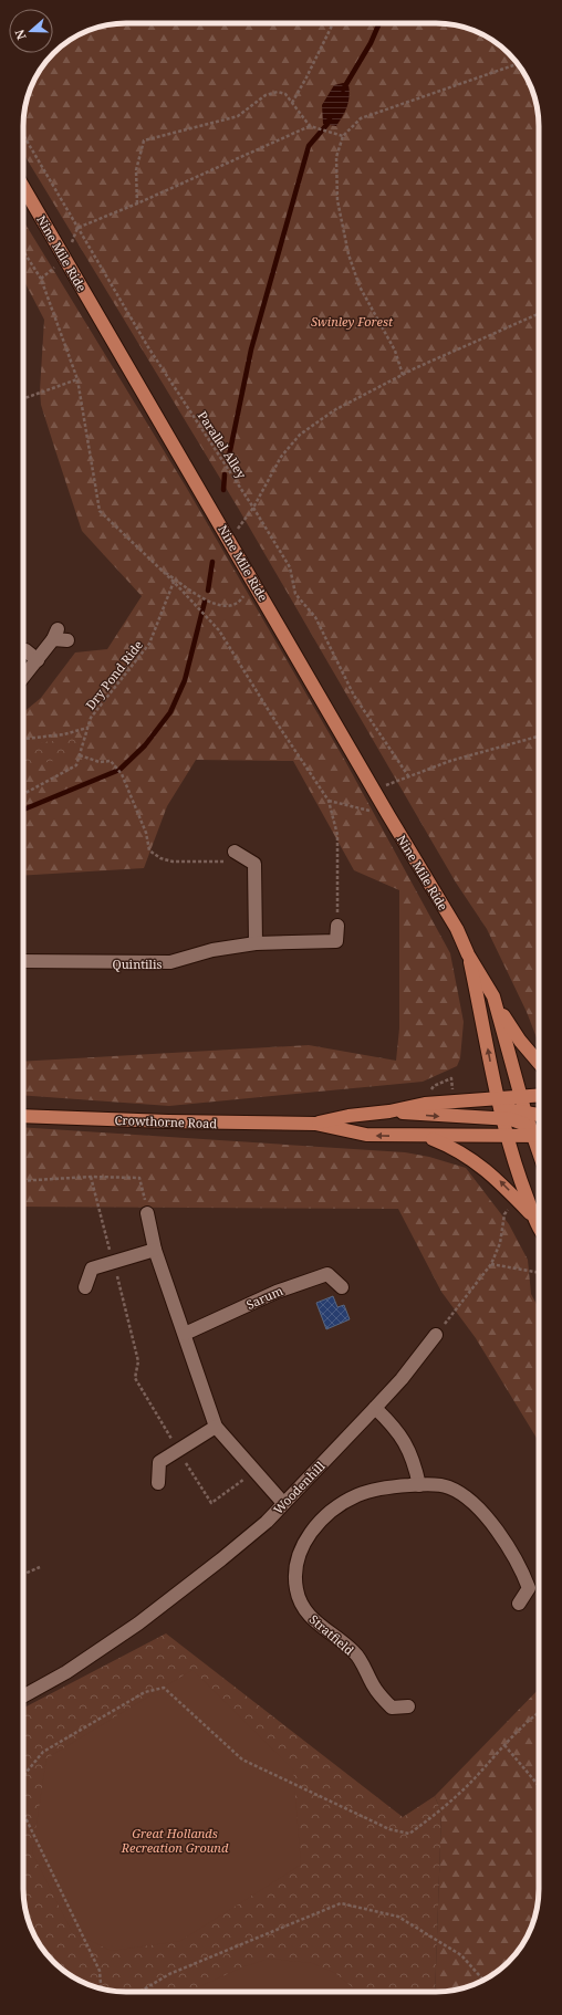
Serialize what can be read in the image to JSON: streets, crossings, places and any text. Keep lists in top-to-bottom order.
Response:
{
  "streets": {
    "main road": ["Nine Mile Ride", "Crowthorne Road"],
    "street": [
      "Quintilis",
      "Sarum",
      "Woodenhill",
      "Stratfield"
    ],
    "path": ["Parallel Alley", "Dry Pond Ride"]
  },
  "crossings": [
    ["Nine Mile Ride", "Crowthorne Road"]
  ],
  "parks": ["Swinley Forest", "Great Hollands Recreation Ground"],
  "north": "left"
}
